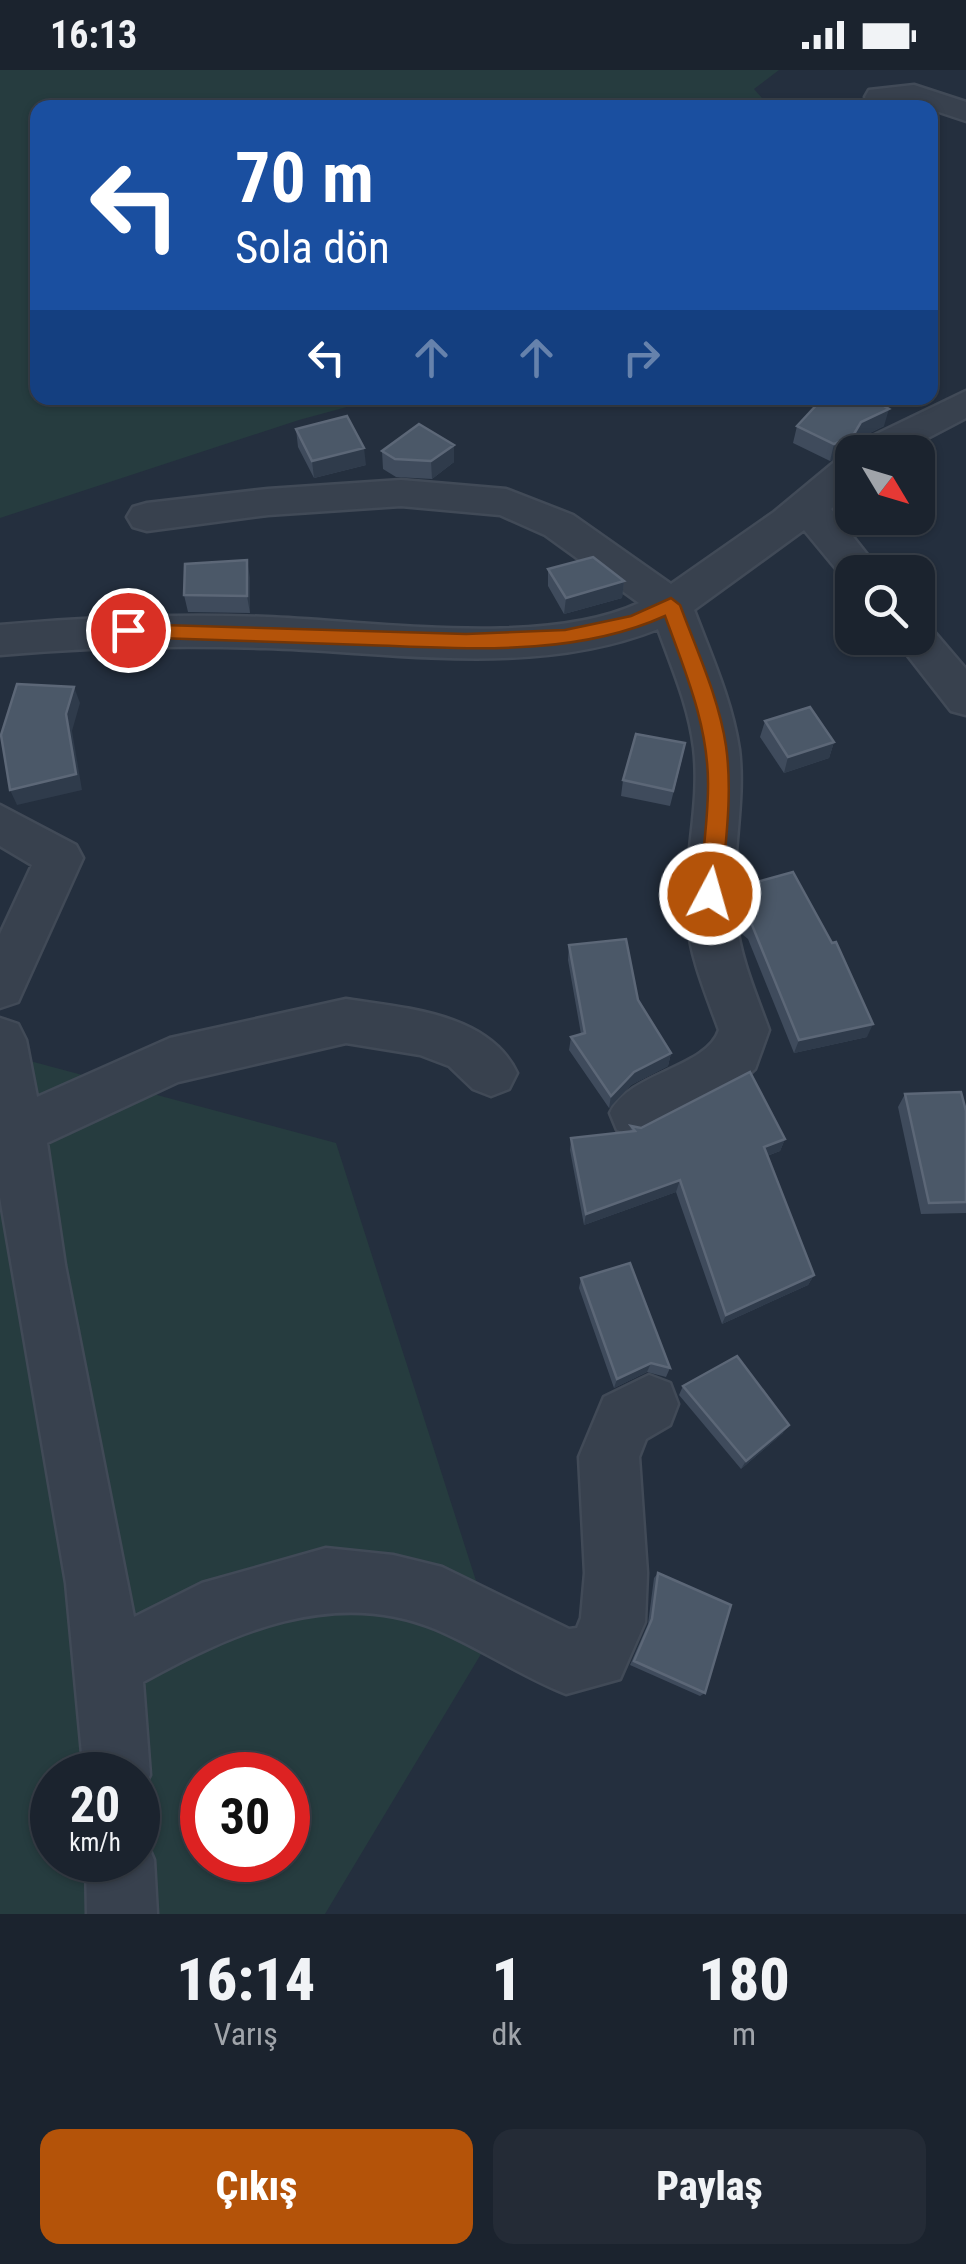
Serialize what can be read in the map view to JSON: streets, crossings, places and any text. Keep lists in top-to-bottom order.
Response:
{
  "north": "bottom right",
  "page": {
    "status": "16:13",
    "turn": ["70 m", "Sola dön"],
    "speed": "20 km/h",
    "limit": "30",
    "eta": [
      "16:14",
      "Varış",
      "1",
      "dk",
      "180",
      "m"
    ],
    "buttons": ["Çıkış", "Paylaş"]
  }
}
